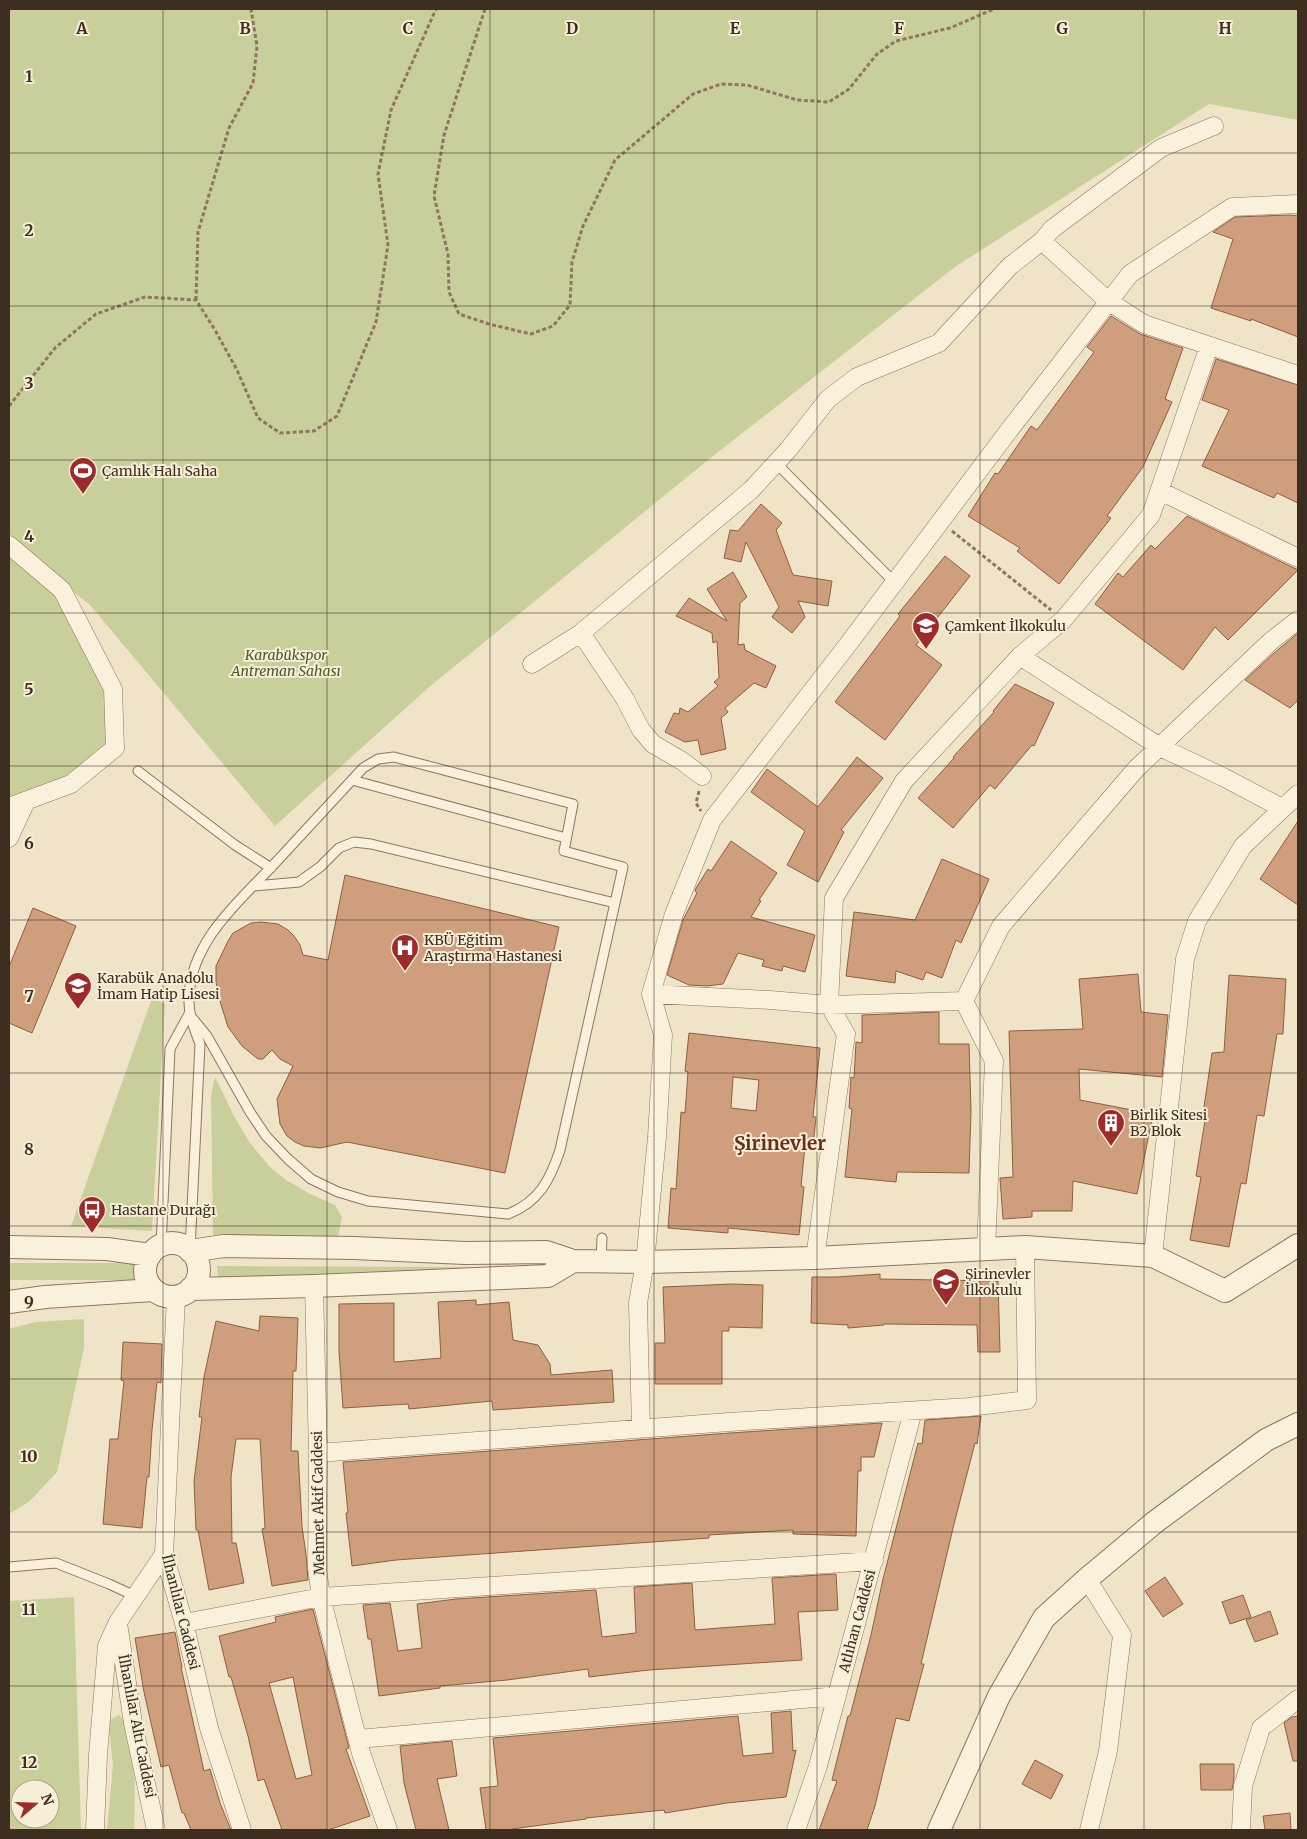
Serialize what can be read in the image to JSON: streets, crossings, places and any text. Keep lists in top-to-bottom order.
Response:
{
  "streets": {
    "street": [
      "Mehmet Akif Caddesi",
      "İlhanlılar Caddesi",
      "Atlıhan Caddesi",
      "İlhanlılar Altı Caddesi"
    ]
  },
  "districts": ["Şirinevler"],
  "parks": ["Karabükspor Antreman Sahası"],
  "places": {
    "sports": ["Çamlık Halı Saha"],
    "school or university": ["Çamkent İlkokulu", "Karabük Anadolu İmam Hatip Lisesi", "Şirinevler İlkokulu"],
    "hospital": ["KBÜ Eğitim Araştırma Hastanesi"],
    "building": ["Birlik Sitesi B2 Blok"],
    "bus stop": ["Hastane Durağı"]
  },
  "north": "right",
  "grid": {
    "columns": [
      "A",
      "B",
      "C",
      "D",
      "E",
      "F",
      "G",
      "H"
    ],
    "rows": [
      "1",
      "2",
      "3",
      "4",
      "5",
      "6",
      "7",
      "8",
      "9",
      "10",
      "11",
      "12"
    ]
  }
}
